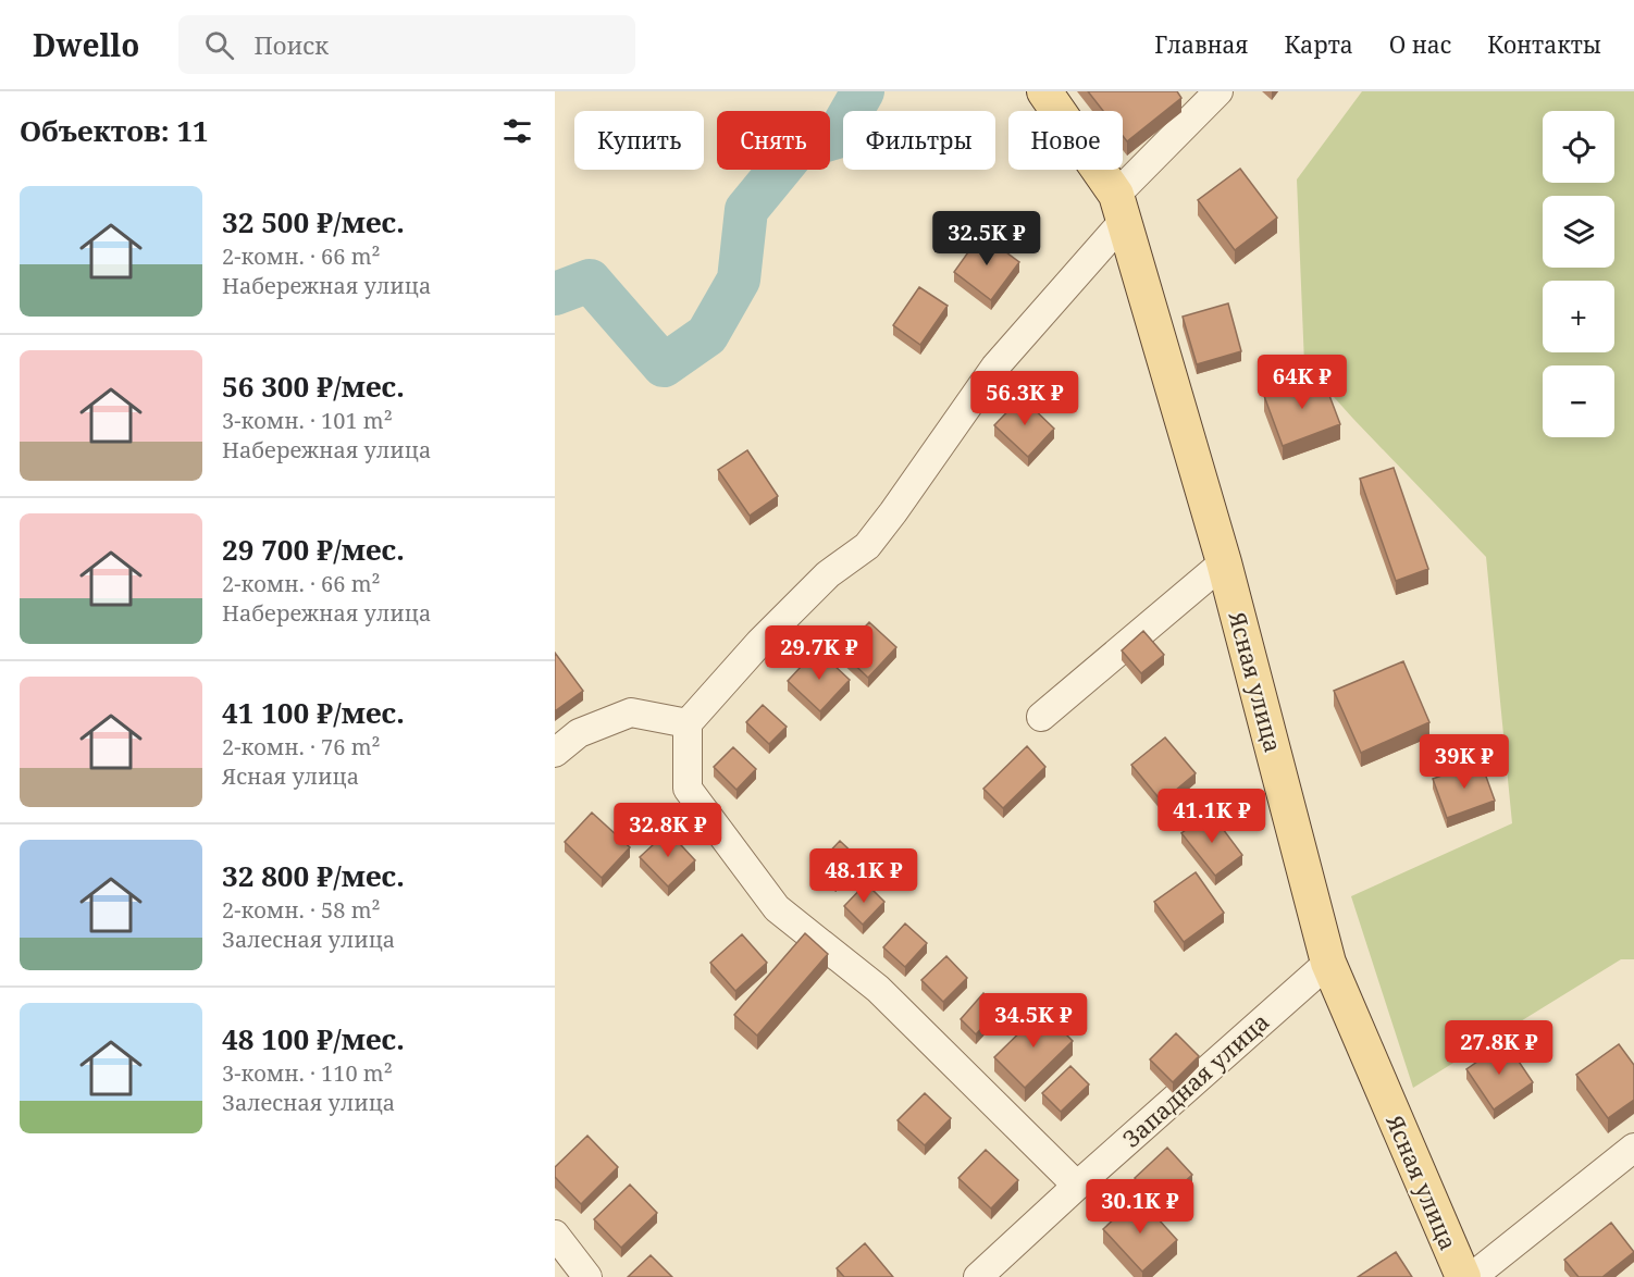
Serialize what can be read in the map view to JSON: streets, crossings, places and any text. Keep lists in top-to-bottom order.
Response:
{
  "streets": {
    "main road": ["Ясная улица"],
    "street": ["Западная улица"]
  },
  "crossings": [
    ["Ясная улица", "Западная улица"]
  ],
  "page": {
    "header": "Dwello",
    "search": "Поиск",
    "nav": [
      "Главная",
      "Карта",
      "О нас",
      "Контакты"
    ],
    "heading": "Объектов: 11",
    "map_buttons": ["+", "−"],
    "chip": [
      "Купить",
      "Снять",
      "Фильтры",
      "Новое"
    ],
    "list": [
      {
        "name": "32 500 ₽/мес.",
        "note": "2-комн. · 66 m² · Набережная улица"
      },
      {
        "name": "56 300 ₽/мес.",
        "note": "3-комн. · 101 m² · Набережная улица"
      },
      {
        "name": "29 700 ₽/мес.",
        "note": "2-комн. · 66 m² · Набережная улица"
      },
      {
        "name": "41 100 ₽/мес.",
        "note": "2-комн. · 76 m² · Ясная улица"
      },
      {
        "name": "32 800 ₽/мес.",
        "note": "2-комн. · 58 m² · Залесная улица"
      },
      {
        "name": "48 100 ₽/мес.",
        "note": "3-комн. · 110 m² · Залесная улица"
      }
    ],
    "price": [
      "32.5K ₽",
      "64K ₽",
      "56.3K ₽",
      "29.7K ₽",
      "39K ₽",
      "41.1K ₽",
      "32.8K ₽",
      "48.1K ₽",
      "34.5K ₽",
      "27.8K ₽",
      "30.1K ₽"
    ]
  }
}
